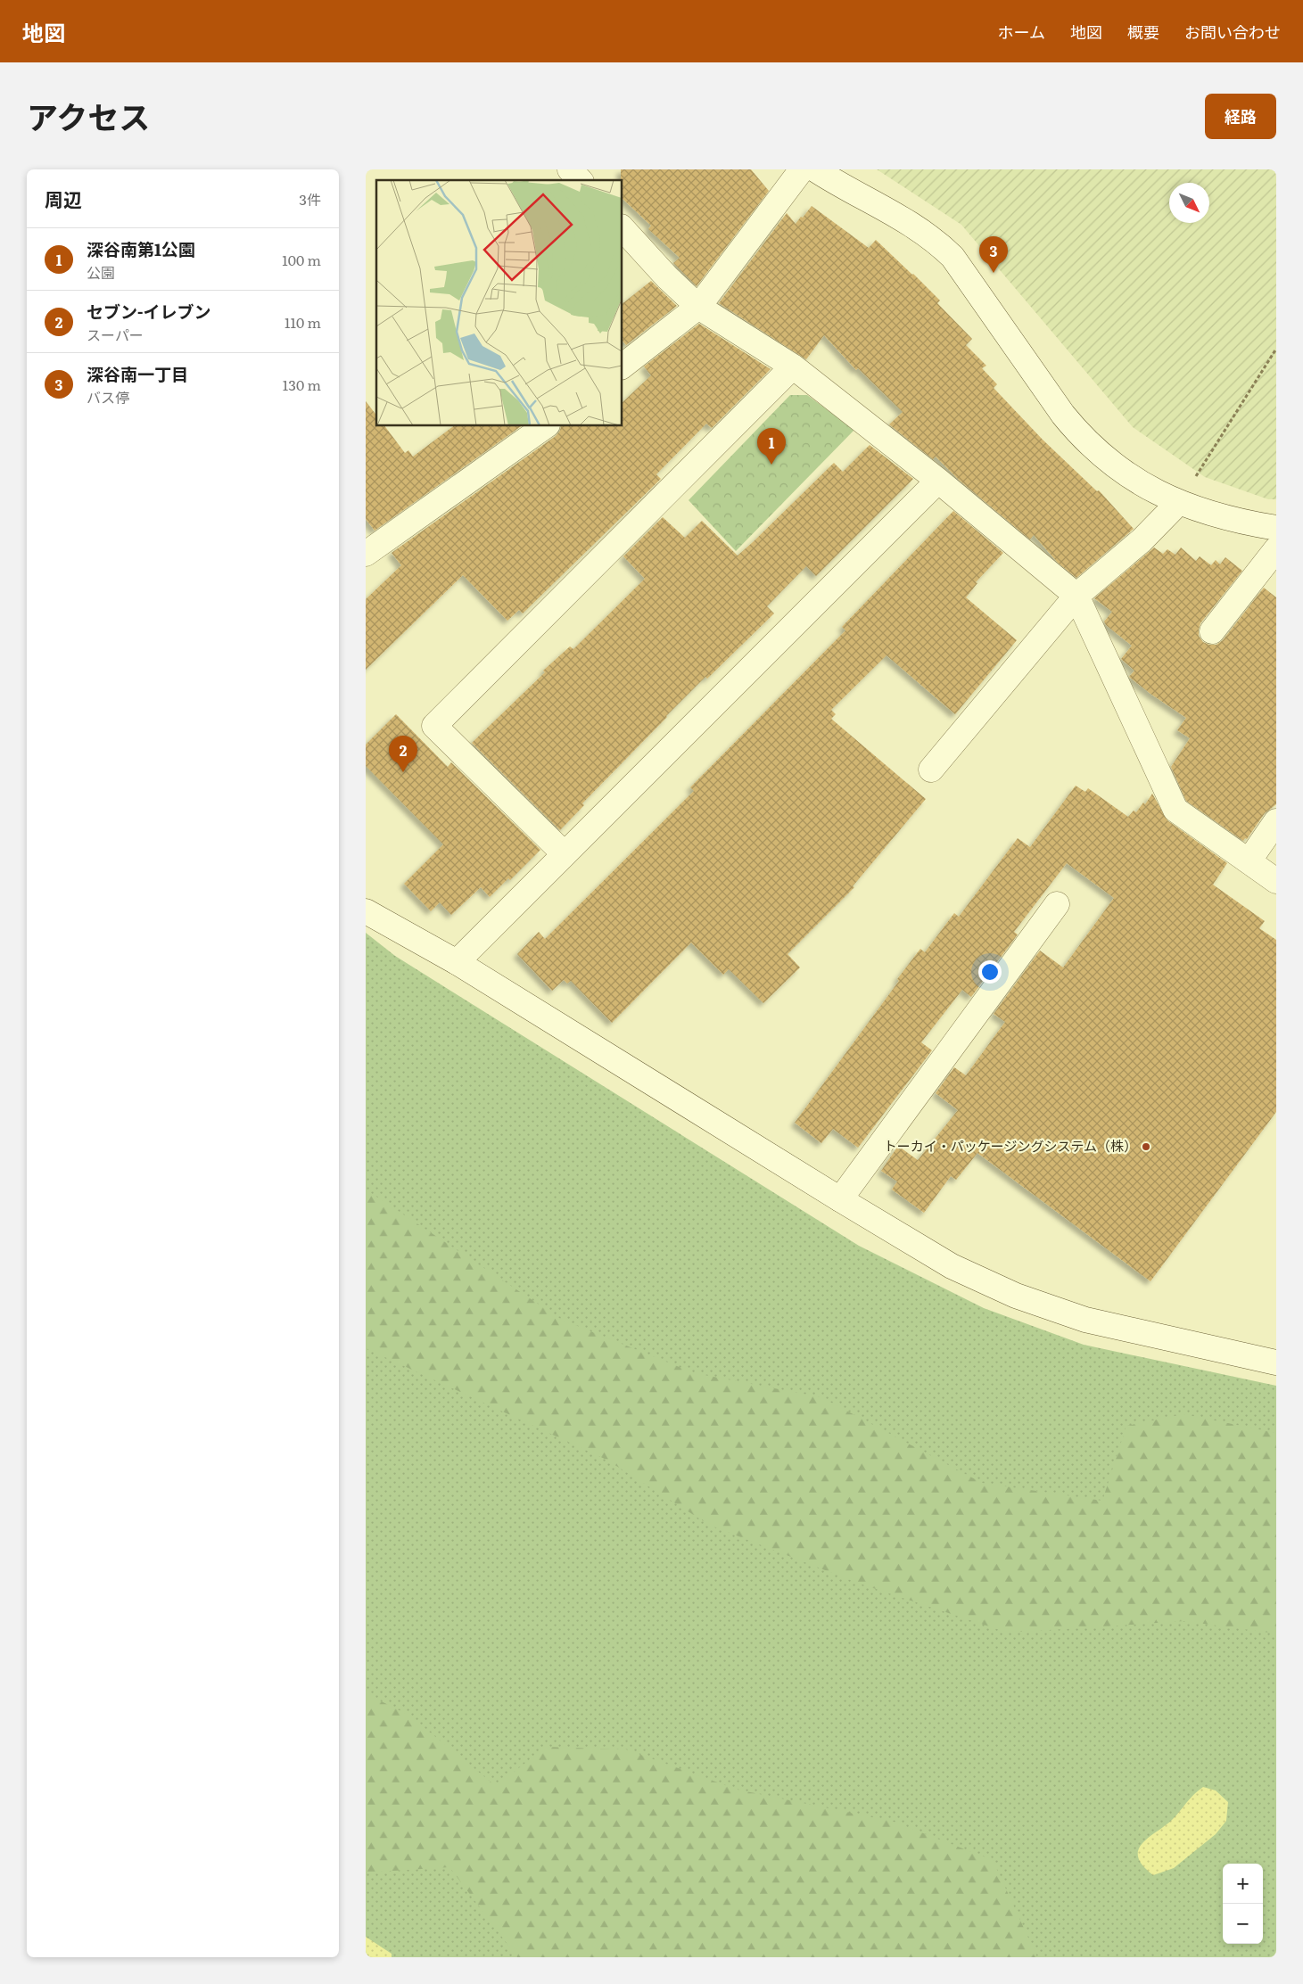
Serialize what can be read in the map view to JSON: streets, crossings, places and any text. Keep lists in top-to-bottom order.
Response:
{
  "places": ["トーカイ・パッケージングシステム（株）"],
  "north": "bottom right",
  "page": {
    "header": "地図",
    "nav": [
      "ホーム",
      "地図",
      "概要",
      "お問い合わせ"
    ],
    "title": "アクセス",
    "buttons": "経路",
    "heading": ["周辺", "3件"],
    "list": [
      {
        "mark": "1",
        "name": "深谷南第1公園",
        "note": "公園",
        "value": "100 m"
      },
      {
        "mark": "2",
        "name": "セブン-イレブン",
        "note": "スーパー",
        "value": "110 m"
      },
      {
        "mark": "3",
        "name": "深谷南一丁目",
        "note": "バス停",
        "value": "130 m"
      }
    ],
    "pins": ["3", "1", "2"],
    "map_buttons": ["+", "−"]
  }
}
